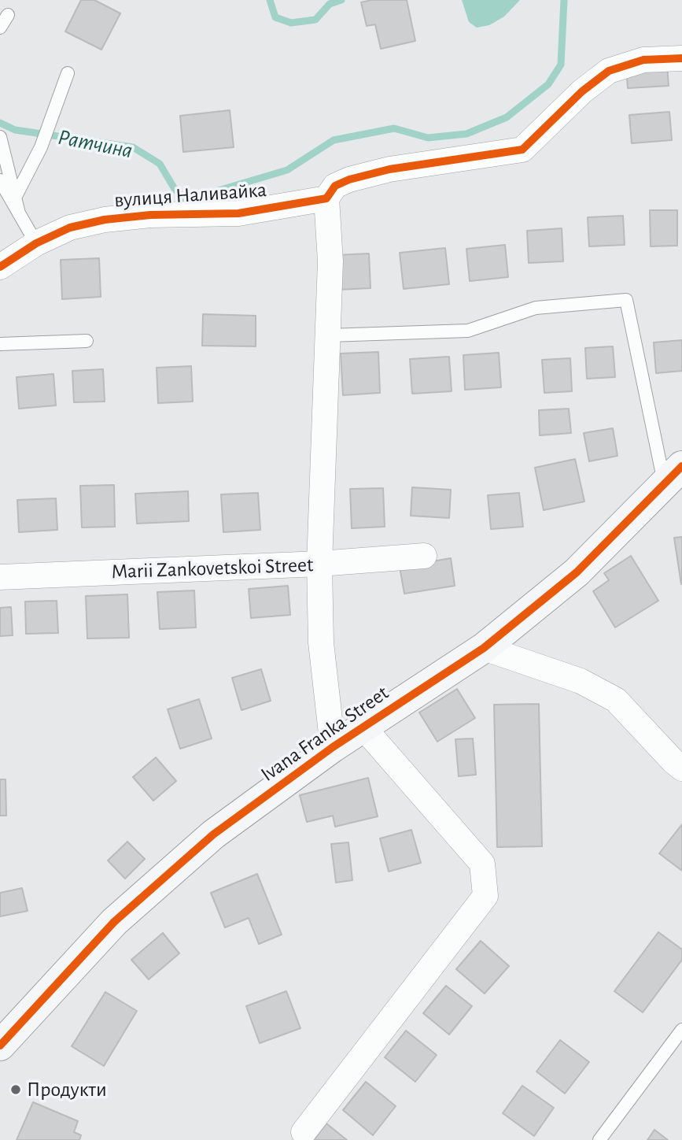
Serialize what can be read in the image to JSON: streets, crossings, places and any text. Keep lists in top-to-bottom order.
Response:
{
  "streets": {
    "main road": ["Ivana Franka Street"],
    "street": ["вулиця Наливайка", "Marii Zankovetskoi Street"]
  },
  "water": ["Ратчина"],
  "places": ["Продукти"]
}
